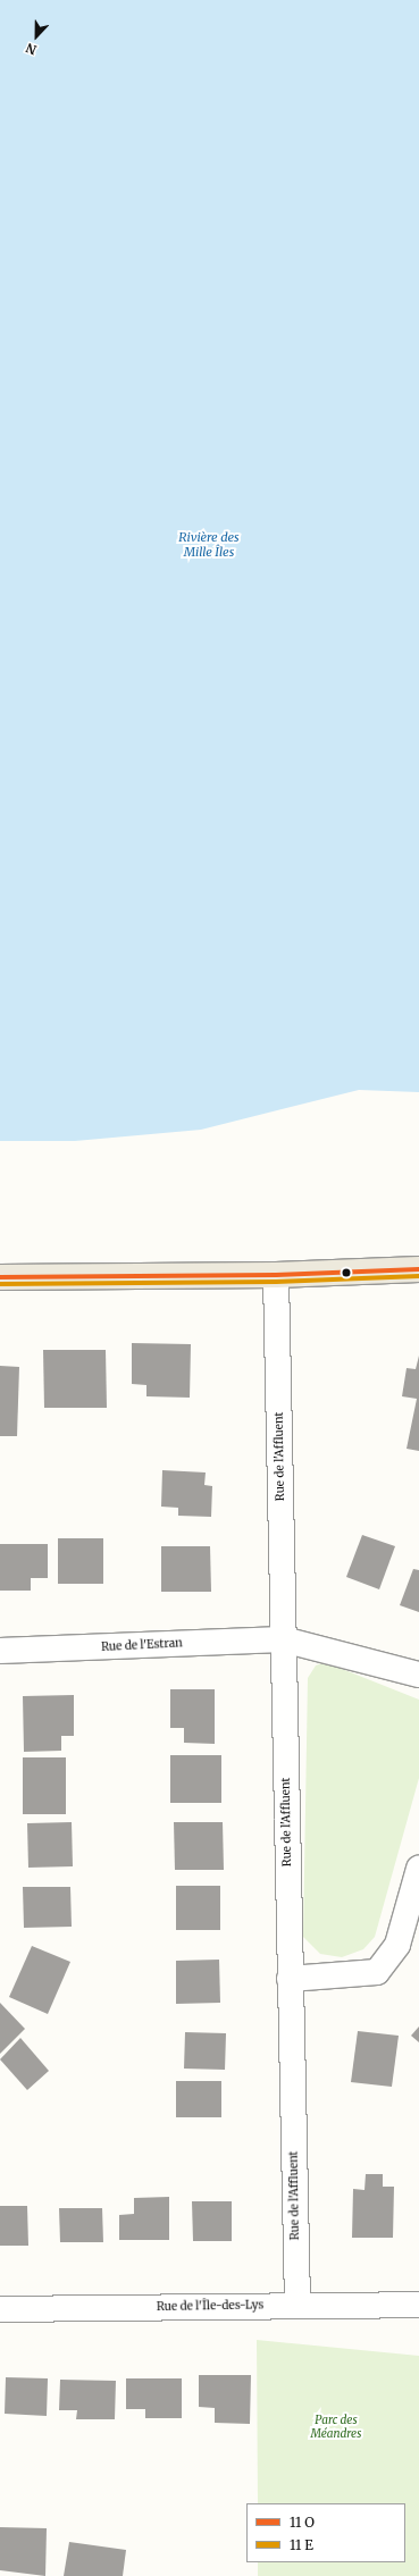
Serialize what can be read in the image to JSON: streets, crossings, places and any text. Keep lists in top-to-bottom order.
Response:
{
  "streets": {
    "street": ["Rue de l'Affluent", "Rue de l'Estran", "Rue de l'Île-des-Lys"]
  },
  "crossings": [
    ["Rue de l'Affluent", "Rue de l'Estran"],
    ["Rue de l'Affluent", "Rue de l'Île-des-Lys"]
  ],
  "water": ["Rivière des Mille Îles"],
  "parks": ["Parc des Méandres"],
  "legend": ["11 O", "11 E"],
  "north": "bottom"
}
